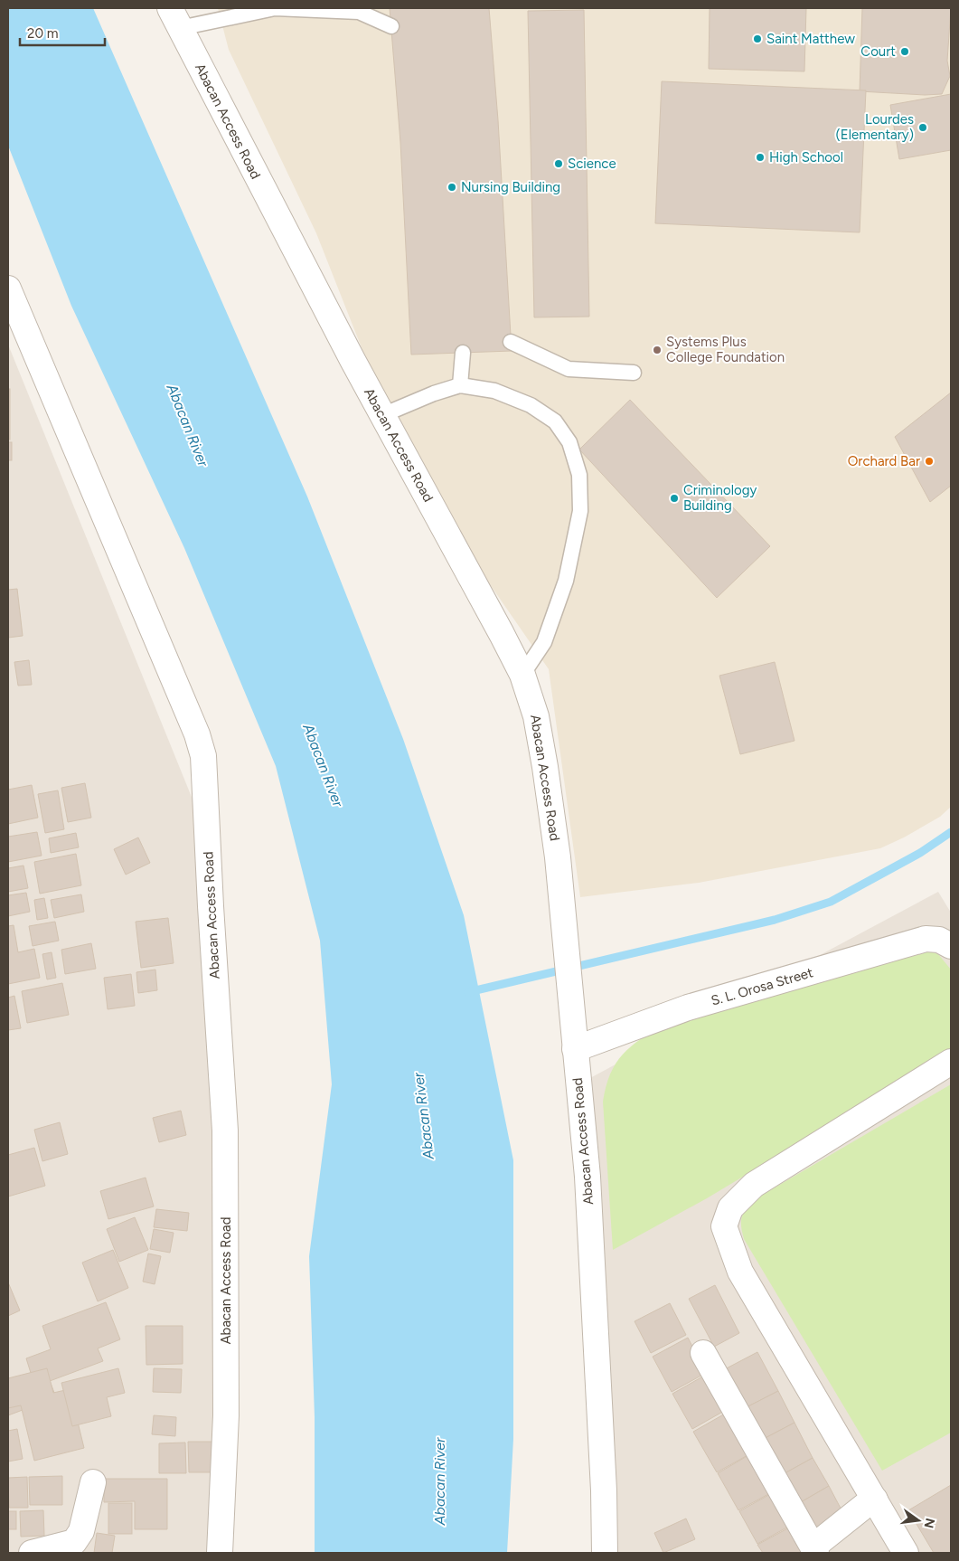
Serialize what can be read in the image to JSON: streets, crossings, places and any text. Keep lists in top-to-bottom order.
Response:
{
  "streets": {
    "street": ["Abacan Access Road", "S. L. Orosa Street"]
  },
  "crossings": [
    ["Abacan Access Road", "S. L. Orosa Street"]
  ],
  "water": ["Abacan River"],
  "places": [
    "Saint Matthew",
    "Court",
    "Lourdes (Elementary)",
    "High School",
    "Science",
    "Nursing Building",
    "Systems Plus College Foundation",
    "Orchard Bar",
    "Criminology Building"
  ],
  "scale_bar": "20 m",
  "north": "right"
}
